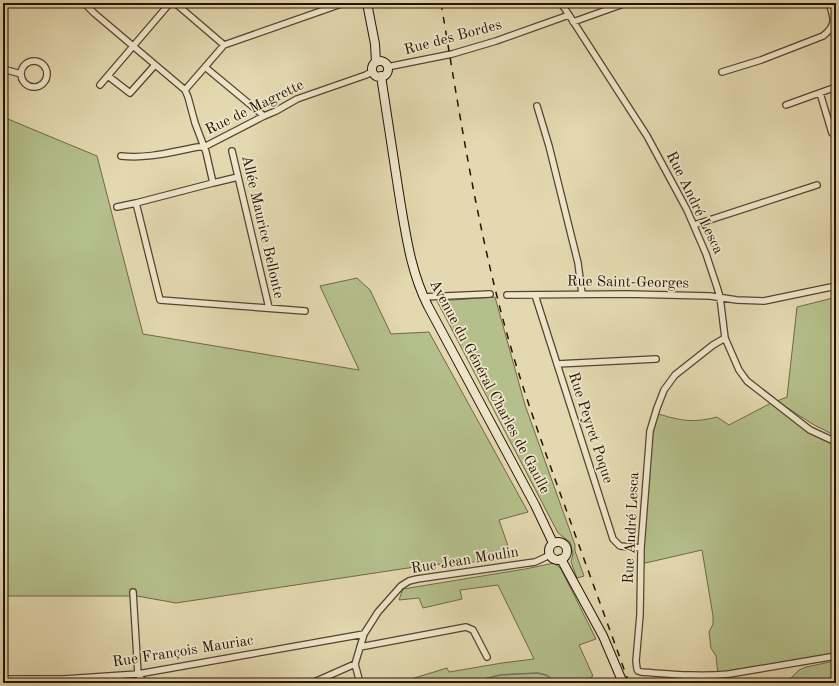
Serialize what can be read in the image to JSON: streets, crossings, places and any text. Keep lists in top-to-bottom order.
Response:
{
  "streets": {
    "main road": ["Avenue du Général Charles de Gaulle"],
    "street": [
      "Rue des Bordes",
      "Rue de Magrette",
      "Rue André Lesca",
      "Allée Maurice Bellonte",
      "Rue Saint-Georges",
      "Rue Peyret Poque",
      "Rue Jean Moulin",
      "Rue François Mauriac"
    ]
  },
  "crossings": [
    ["Rue des Bordes", "Rue de Magrette"],
    ["Rue des Bordes", "Rue André Lesca"],
    ["Rue des Bordes", "Avenue du Général Charles de Gaulle"],
    ["Rue de Magrette", "Avenue du Général Charles de Gaulle"],
    ["Rue André Lesca", "Rue Saint-Georges"],
    ["Rue André Lesca", "Rue Peyret Poque"],
    ["Rue Saint-Georges", "Rue Peyret Poque"],
    ["Avenue du Général Charles de Gaulle", "Rue Jean Moulin"],
    ["Rue Jean Moulin", "Rue François Mauriac"]
  ]
}
